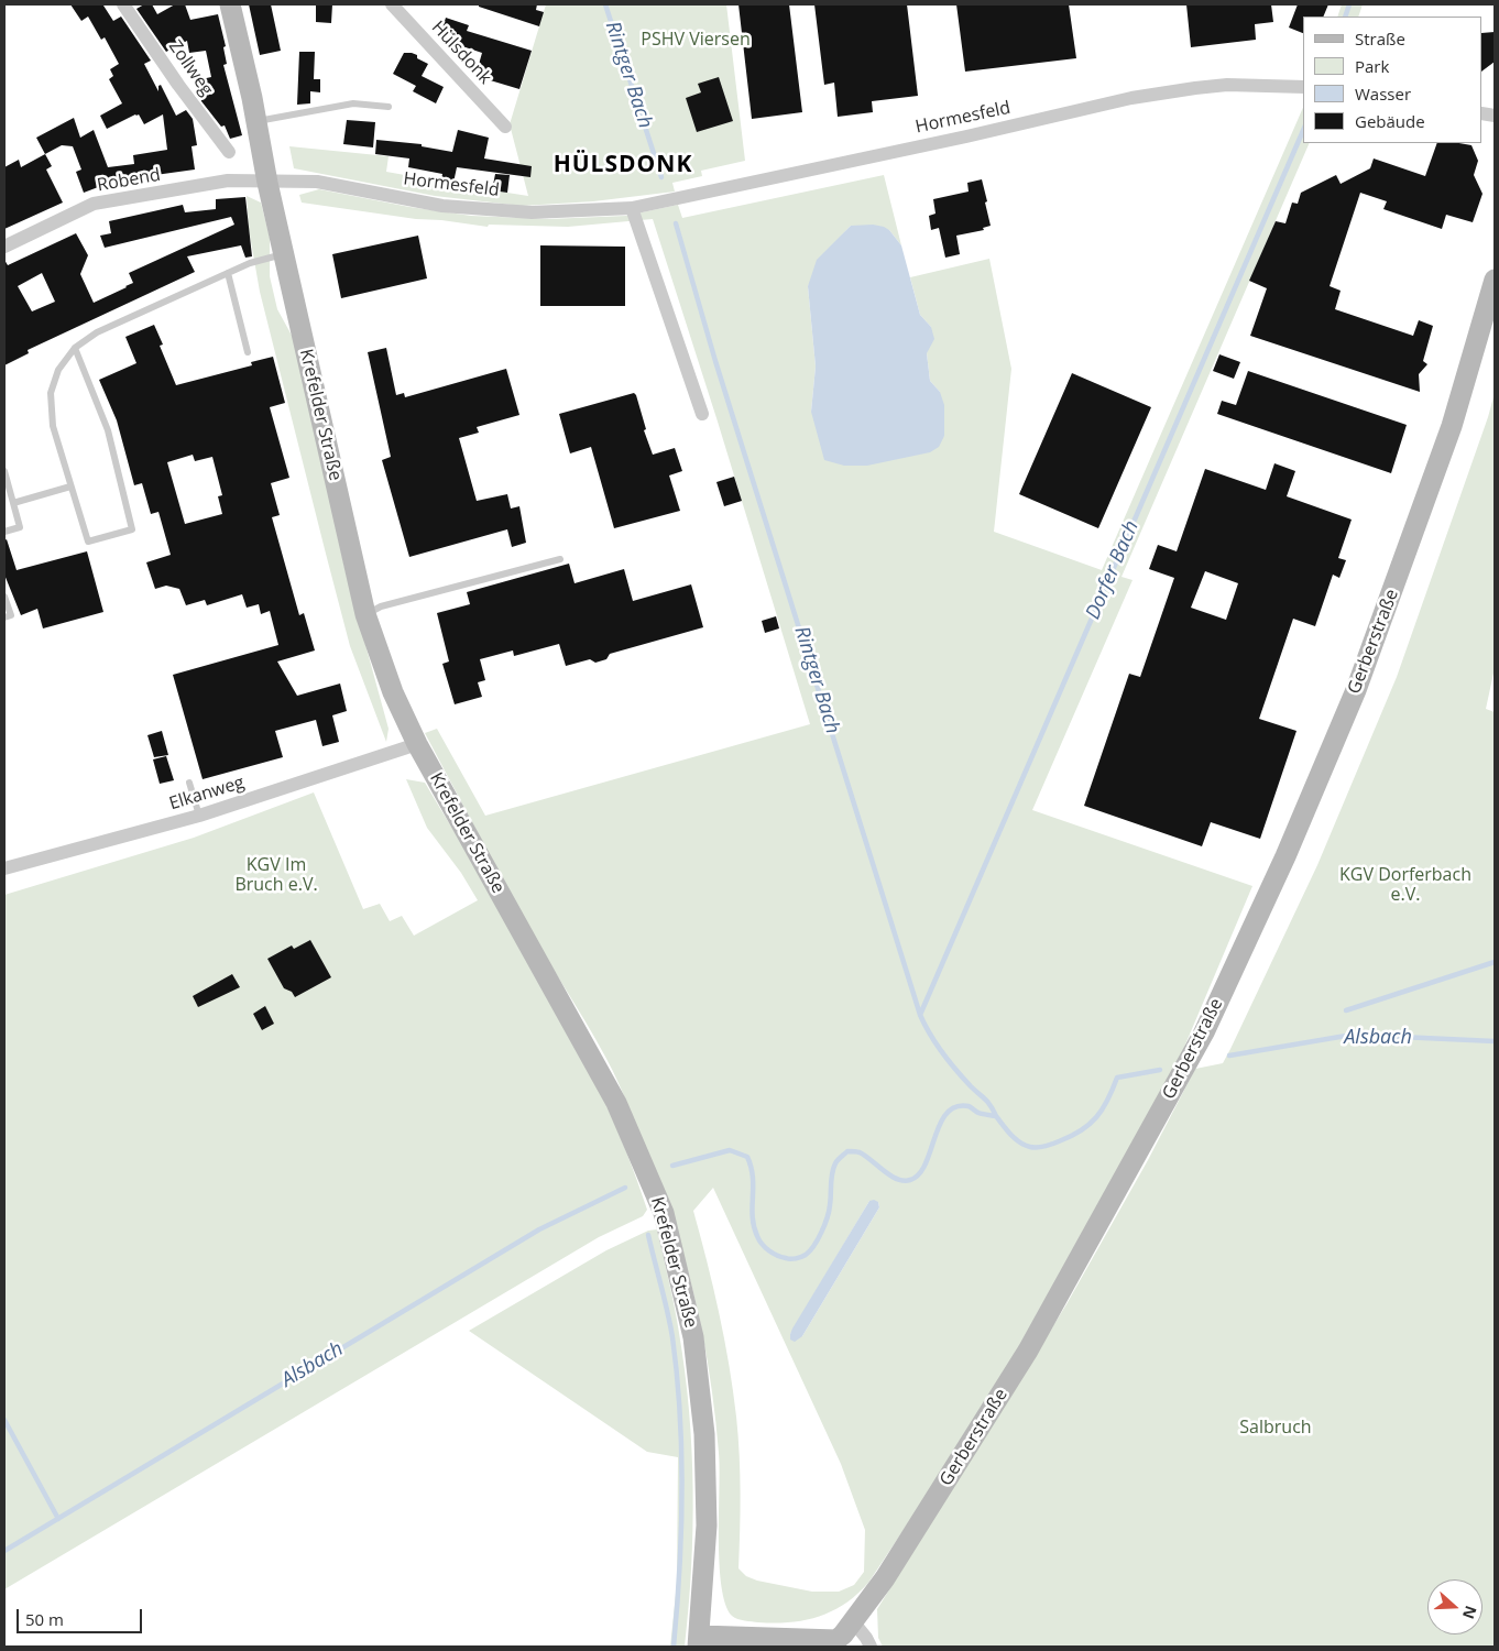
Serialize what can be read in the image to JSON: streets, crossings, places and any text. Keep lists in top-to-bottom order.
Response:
{
  "streets": {
    "main road": ["Krefelder Straße", "Gerberstraße"],
    "street": [
      "Hülsdonk",
      "Zollweg",
      "Hormesfeld",
      "Robend",
      "Elkanweg"
    ]
  },
  "crossings": [
    ["Hormesfeld", "Robend"],
    ["Hormesfeld", "Krefelder Straße"],
    ["Robend", "Krefelder Straße"],
    ["Krefelder Straße", "Gerberstraße"],
    ["Krefelder Straße", "Elkanweg"]
  ],
  "districts": ["HÜLSDONK"],
  "water": ["Rintger Bach", "Dorfer Bach", "Alsbach"],
  "parks": [
    "PSHV Viersen",
    "KGV Im Bruch e.V.",
    "KGV Dorferbach e.V.",
    "Salbruch"
  ],
  "legend": [
    "Straße",
    "Park",
    "Wasser",
    "Gebäude"
  ],
  "scale_bar": "50 m",
  "north": "right"
}
